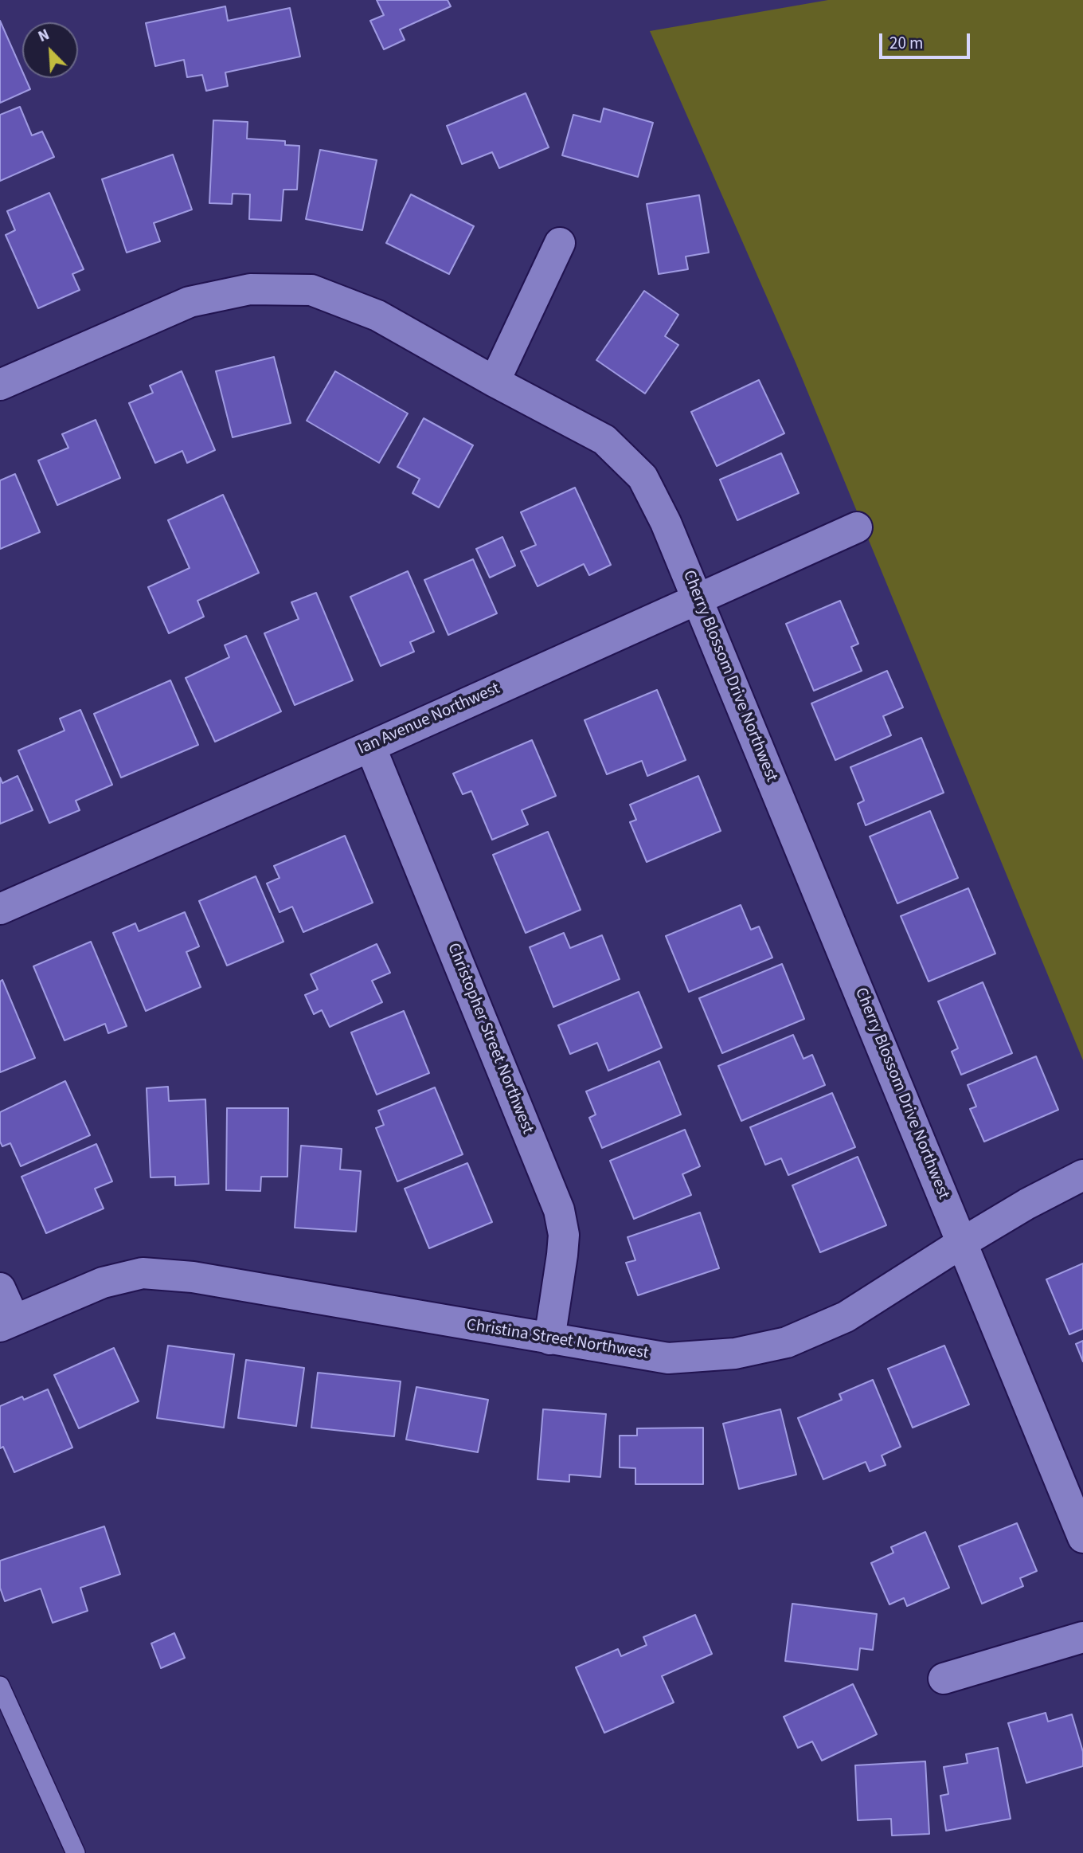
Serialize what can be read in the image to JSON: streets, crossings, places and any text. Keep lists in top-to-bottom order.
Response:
{
  "streets": {
    "street": [
      "Cherry Blossom Drive Northwest",
      "Ian Avenue Northwest",
      "Christopher Street Northwest",
      "Christina Street Northwest"
    ]
  },
  "crossings": [
    ["Cherry Blossom Drive Northwest", "Ian Avenue Northwest"],
    ["Cherry Blossom Drive Northwest", "Christina Street Northwest"],
    ["Ian Avenue Northwest", "Christopher Street Northwest"],
    ["Christopher Street Northwest", "Christina Street Northwest"]
  ],
  "scale_bar": "20 m",
  "north": "top left"
}
